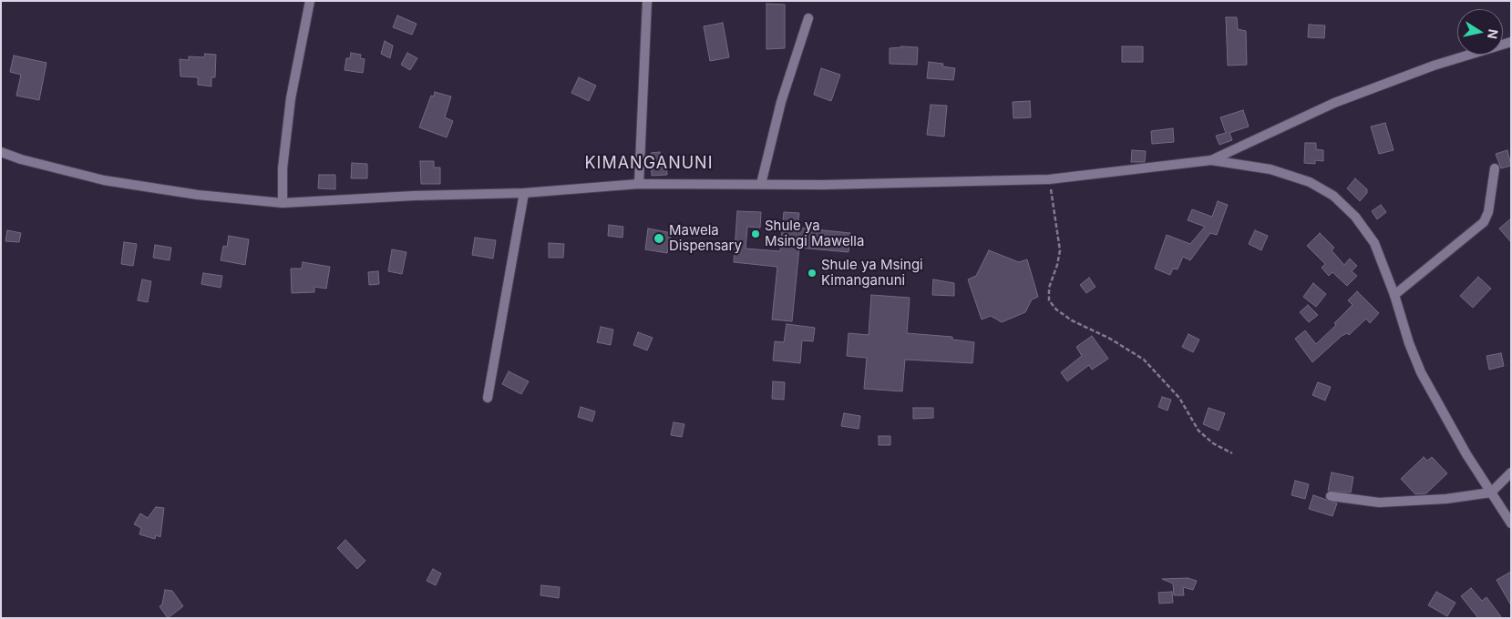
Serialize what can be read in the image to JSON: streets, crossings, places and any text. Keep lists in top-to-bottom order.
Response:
{
  "districts": ["KIMANGANUNI"],
  "places": ["Shule ya Msingi Mawella", "Mawela Dispensary", "Shule ya Msingi Kimanganuni"],
  "north": "right"
}
